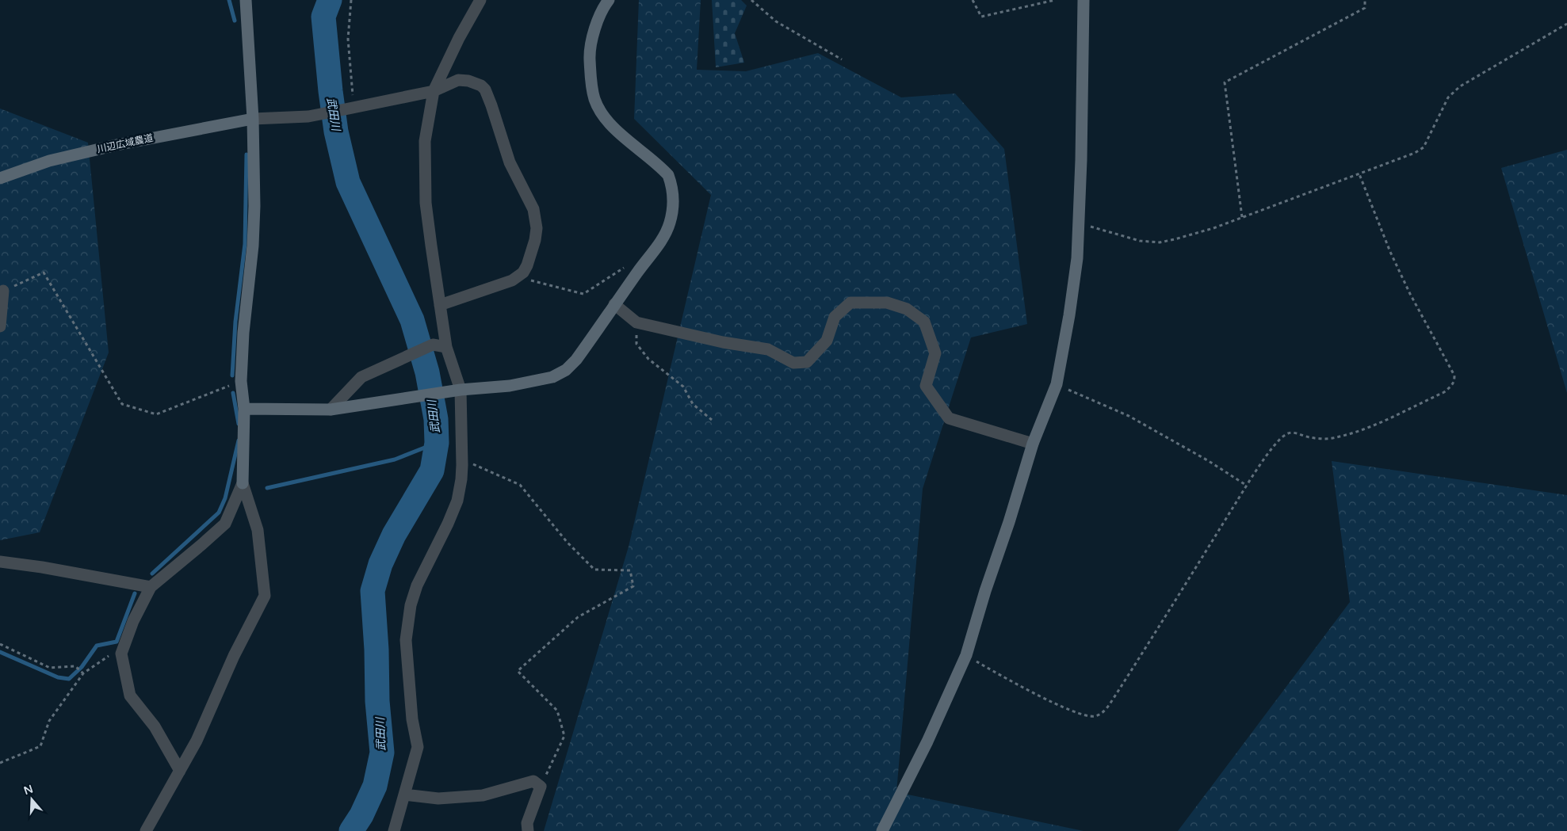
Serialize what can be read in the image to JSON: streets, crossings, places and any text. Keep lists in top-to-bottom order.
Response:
{
  "streets": {
    "street": ["川辺広域農道"]
  },
  "water": ["武田川"],
  "north": "top"
}
